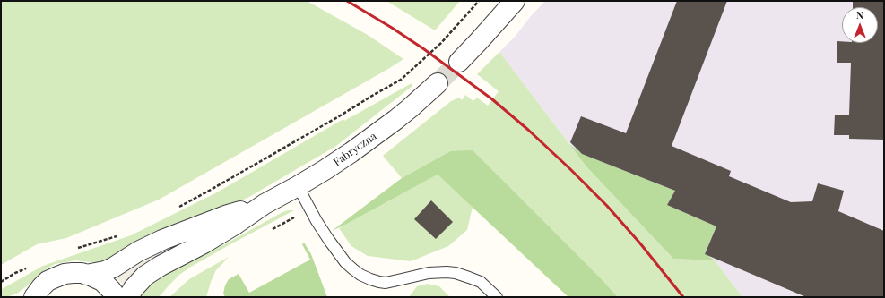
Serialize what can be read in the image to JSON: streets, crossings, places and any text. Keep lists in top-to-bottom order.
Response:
{
  "streets": {
    "street": ["Fabryczna"]
  },
  "north": "top"
}
